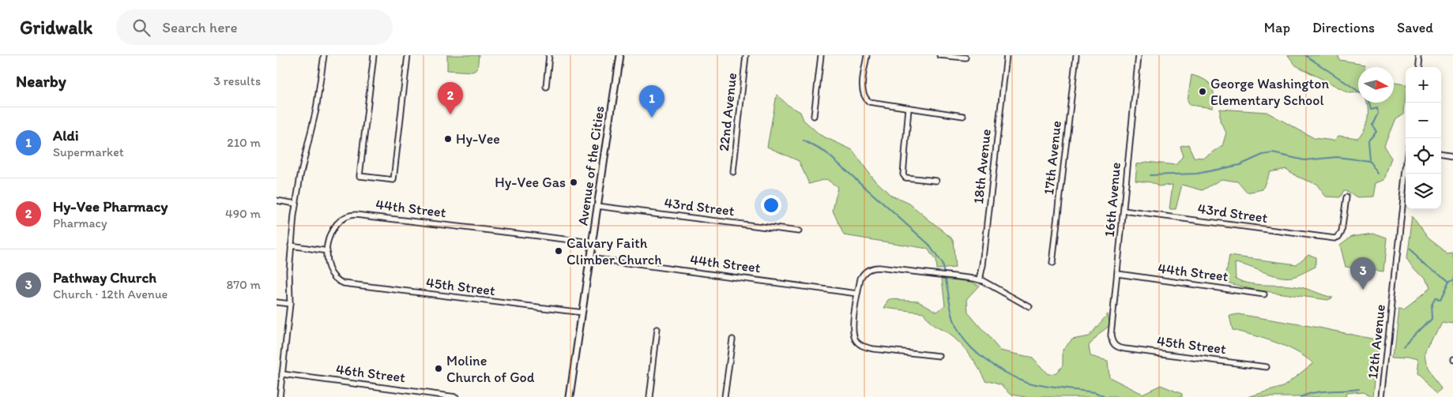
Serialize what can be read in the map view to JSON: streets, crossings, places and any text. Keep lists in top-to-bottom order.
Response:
{
  "streets": {
    "main road": ["Avenue of the Cities"],
    "street": [
      "22nd Avenue",
      "17th Avenue",
      "18th Avenue",
      "16th Avenue",
      "43rd Street",
      "44th Street",
      "45th Street",
      "12th Avenue",
      "46th Street"
    ]
  },
  "crossings": [
    ["Avenue of the Cities", "43rd Street"],
    ["Avenue of the Cities", "44th Street"],
    ["Avenue of the Cities", "45th Street"],
    ["16th Avenue", "43rd Street"],
    ["16th Avenue", "44th Street"],
    ["16th Avenue", "45th Street"],
    ["44th Street", "45th Street"]
  ],
  "places": [
    "George Washington Elementary School",
    "Hy-Vee",
    "Hy-Vee Gas",
    "Calvary Faith Climber Church",
    "Moline Church of God"
  ],
  "north": "right",
  "page": {
    "header": "Gridwalk",
    "search": "Search here",
    "nav": ["Map", "Directions", "Saved"],
    "heading": ["Nearby", "3 results"],
    "map_buttons": ["+", "−"],
    "pins": ["2", "1", "3"],
    "list": [
      {
        "mark": "1",
        "name": "Aldi",
        "note": "Supermarket",
        "value": "210 m"
      },
      {
        "mark": "2",
        "name": "Hy-Vee Pharmacy",
        "note": "Pharmacy",
        "value": "490 m"
      },
      {
        "mark": "3",
        "name": "Pathway Church",
        "note": "Church · 12th Avenue",
        "value": "870 m"
      }
    ]
  }
}
